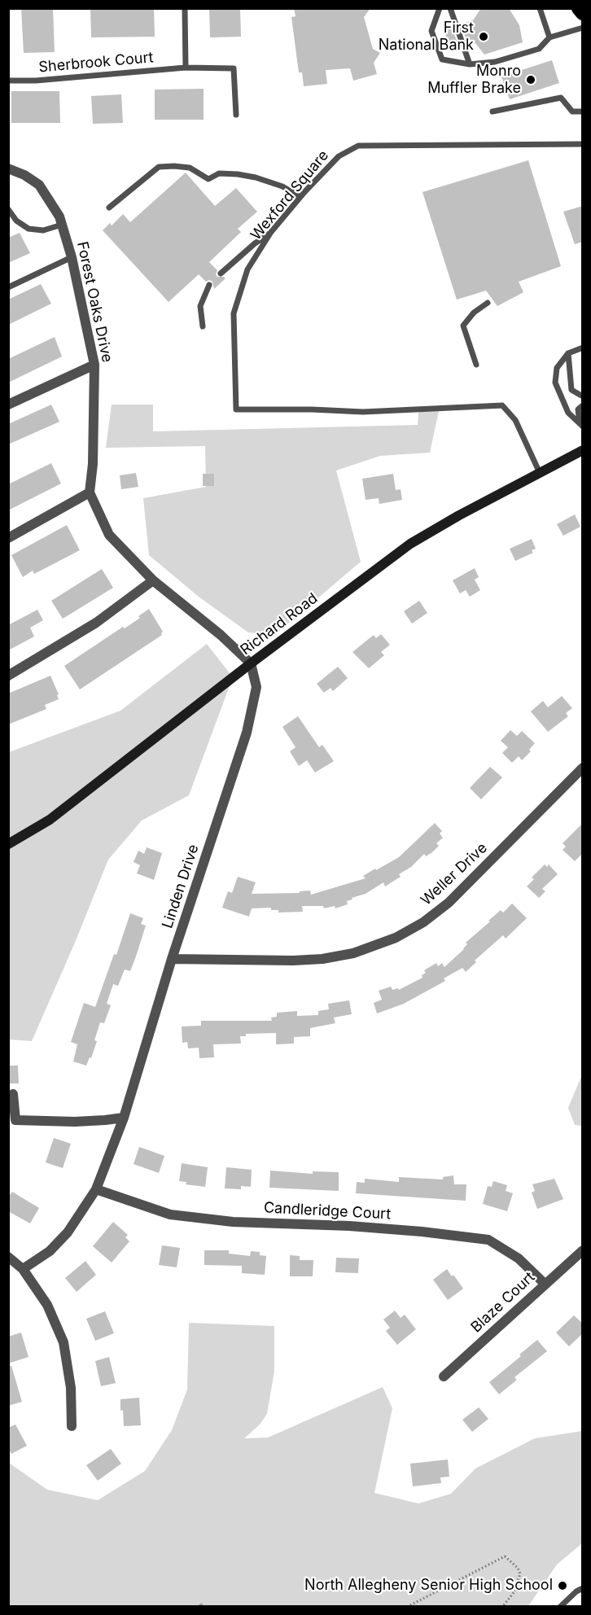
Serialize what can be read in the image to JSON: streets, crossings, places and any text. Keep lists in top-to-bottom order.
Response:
{
  "streets": {
    "street": [
      "Forest Oaks Drive",
      "Richard Road",
      "Weller Drive",
      "Linden Drive",
      "Candleridge Court",
      "Blaze Court"
    ],
    "lane": ["Sherbrook Court", "Wexford Square"]
  },
  "crossings": [
    ["Wexford Square", "Richard Road"],
    ["Richard Road", "Linden Drive"],
    ["Weller Drive", "Linden Drive"],
    ["Linden Drive", "Candleridge Court"],
    ["Candleridge Court", "Blaze Court"]
  ],
  "places": ["First National Bank", "Monro Muffler Brake", "North Allegheny Senior High School"]
}
